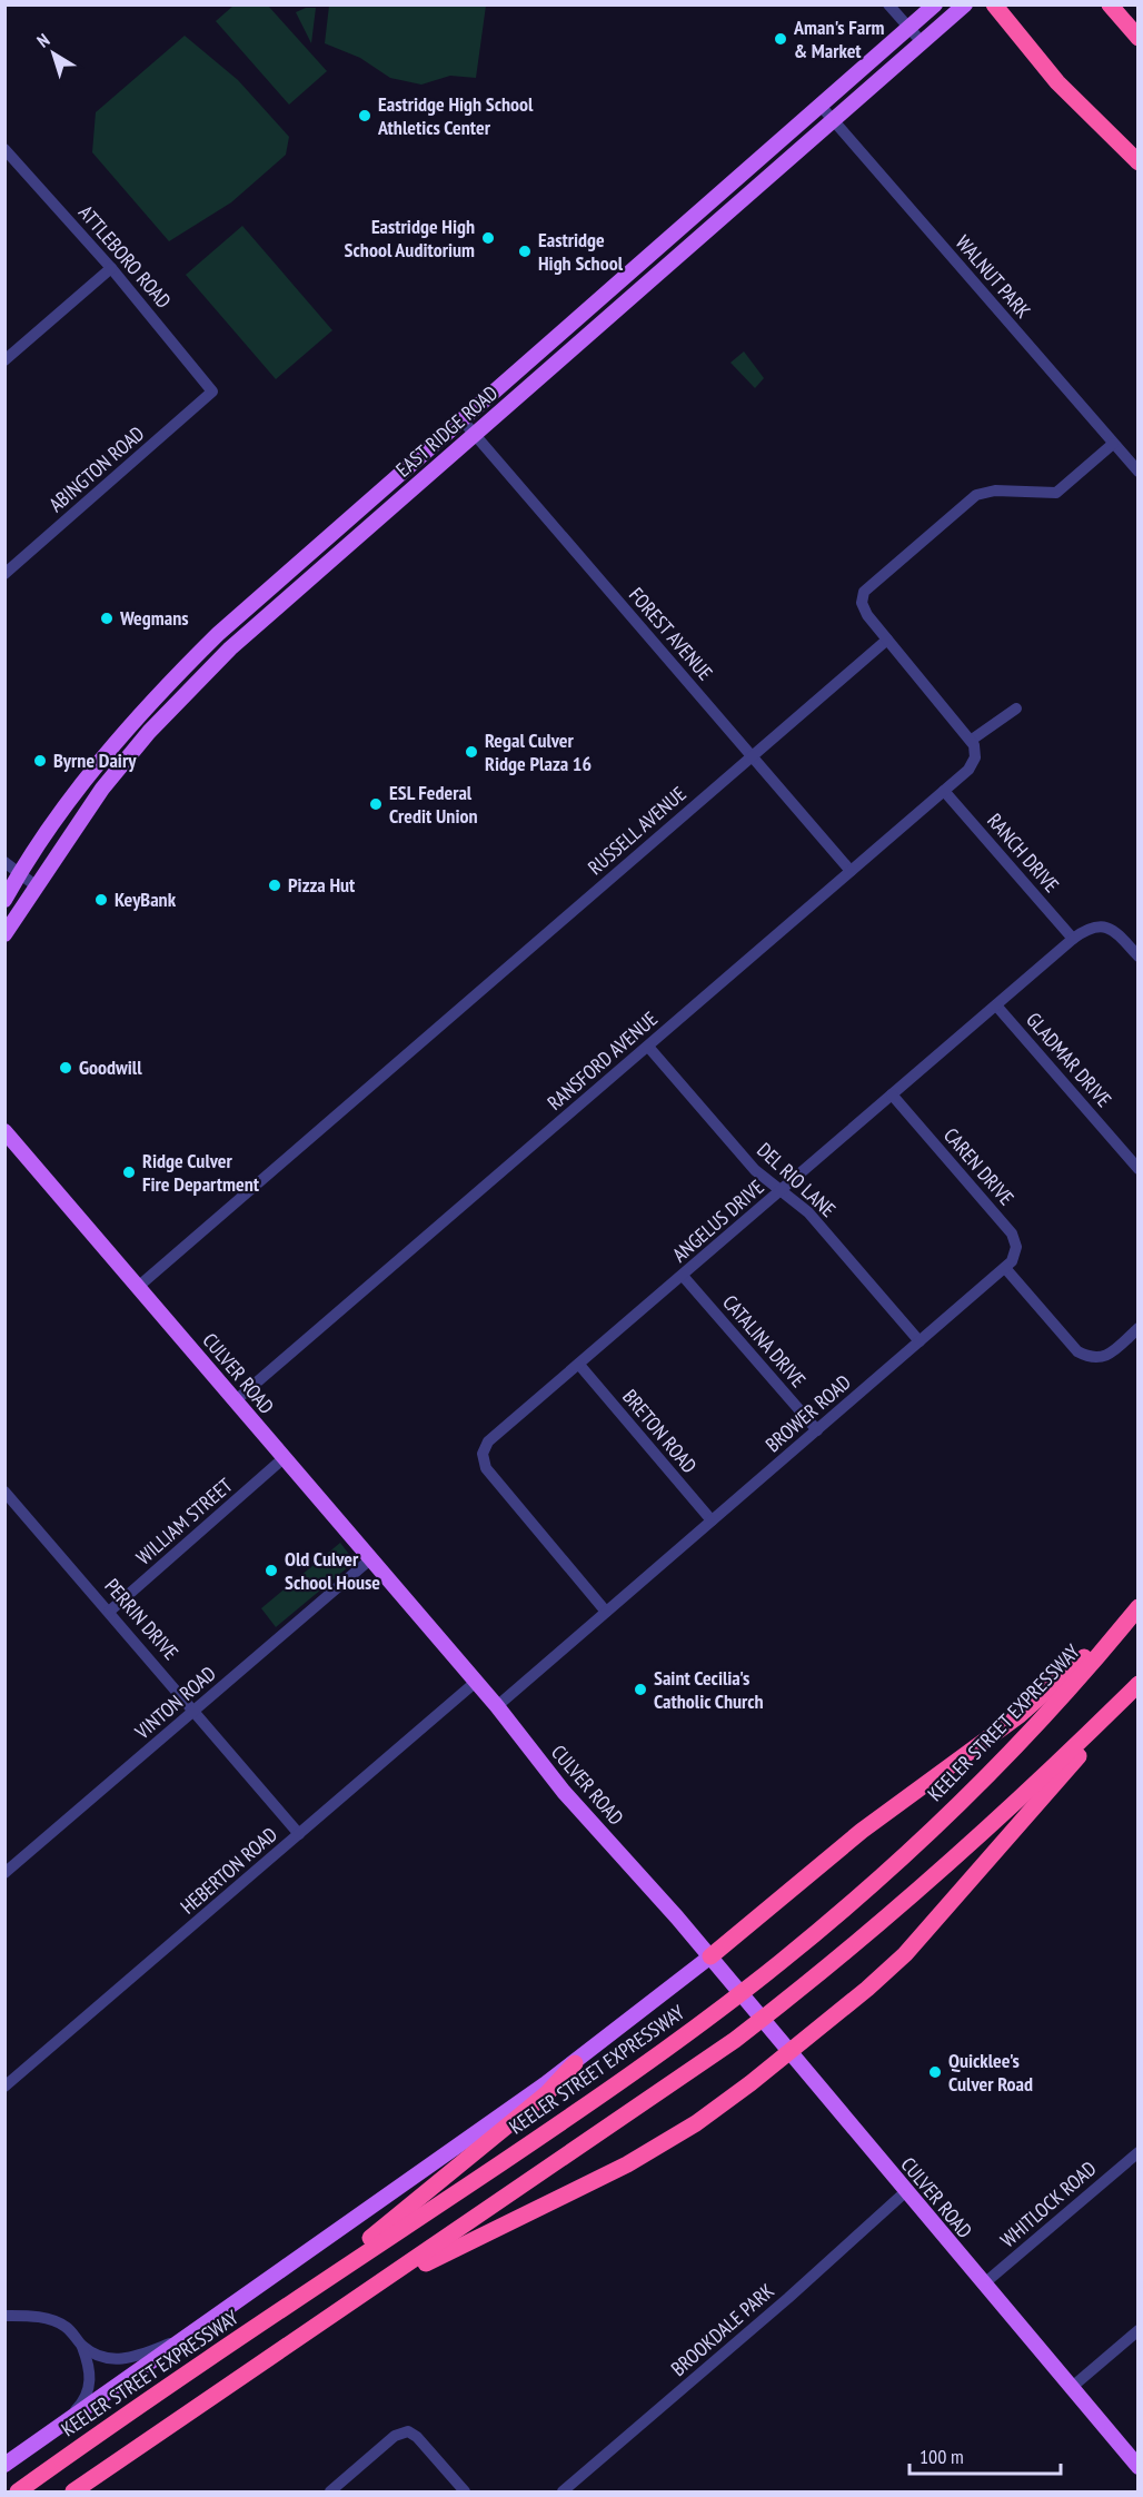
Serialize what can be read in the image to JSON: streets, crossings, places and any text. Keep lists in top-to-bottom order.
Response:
{
  "streets": {
    "highway": ["KEELER STREET EXPRESSWAY"],
    "main road": ["EAST RIDGE ROAD", "CULVER ROAD"],
    "street": [
      "ATTLEBORO ROAD",
      "WALNUT PARK",
      "ABINGTON ROAD",
      "FOREST AVENUE",
      "RUSSELL AVENUE",
      "RANCH DRIVE",
      "GLADMAR DRIVE",
      "RANSFORD AVENUE",
      "CAREN DRIVE",
      "DEL RIO LANE",
      "ANGELUS DRIVE",
      "CATALINA DRIVE",
      "BROWER ROAD",
      "BRETON ROAD",
      "WILLIAM STREET",
      "PERRIN DRIVE",
      "VINTON ROAD",
      "HEBERTON ROAD",
      "WHITLOCK ROAD",
      "BROOKDALE PARK"
    ]
  },
  "crossings": [
    ["ATTLEBORO ROAD", "ABINGTON ROAD"],
    ["WALNUT PARK", "EAST RIDGE ROAD"],
    ["EAST RIDGE ROAD", "FOREST AVENUE"],
    ["FOREST AVENUE", "RUSSELL AVENUE"],
    ["FOREST AVENUE", "RANSFORD AVENUE"],
    ["RUSSELL AVENUE", "CULVER ROAD"],
    ["RANCH DRIVE", "RANSFORD AVENUE"],
    ["RANCH DRIVE", "ANGELUS DRIVE"],
    ["GLADMAR DRIVE", "ANGELUS DRIVE"],
    ["RANSFORD AVENUE", "DEL RIO LANE"],
    ["RANSFORD AVENUE", "CULVER ROAD"],
    ["CAREN DRIVE", "ANGELUS DRIVE"],
    ["CAREN DRIVE", "BROWER ROAD"],
    ["DEL RIO LANE", "ANGELUS DRIVE"],
    ["DEL RIO LANE", "BROWER ROAD"],
    ["ANGELUS DRIVE", "CATALINA DRIVE"],
    ["ANGELUS DRIVE", "BROWER ROAD"],
    ["ANGELUS DRIVE", "BRETON ROAD"],
    ["CATALINA DRIVE", "BROWER ROAD"],
    ["CULVER ROAD", "BROWER ROAD"],
    ["CULVER ROAD", "WILLIAM STREET"],
    ["CULVER ROAD", "VINTON ROAD"],
    ["CULVER ROAD", "HEBERTON ROAD"],
    ["CULVER ROAD", "WHITLOCK ROAD"],
    ["CULVER ROAD", "BROOKDALE PARK"],
    ["BROWER ROAD", "BRETON ROAD"],
    ["WILLIAM STREET", "PERRIN DRIVE"],
    ["PERRIN DRIVE", "VINTON ROAD"],
    ["PERRIN DRIVE", "HEBERTON ROAD"]
  ],
  "places": [
    "Aman's Farm & Market",
    "Eastridge High School Athletics Center",
    "Eastridge High School Auditorium",
    "Eastridge High School",
    "Wegmans",
    "Regal Culver Ridge Plaza 16",
    "Byrne Dairy",
    "ESL Federal Credit Union",
    "Pizza Hut",
    "KeyBank",
    "Goodwill",
    "Ridge Culver Fire Department",
    "Old Culver School House",
    "Saint Cecilia's Catholic Church",
    "Quicklee's Culver Road"
  ],
  "scale_bar": "100 m",
  "north": "top left"
}
